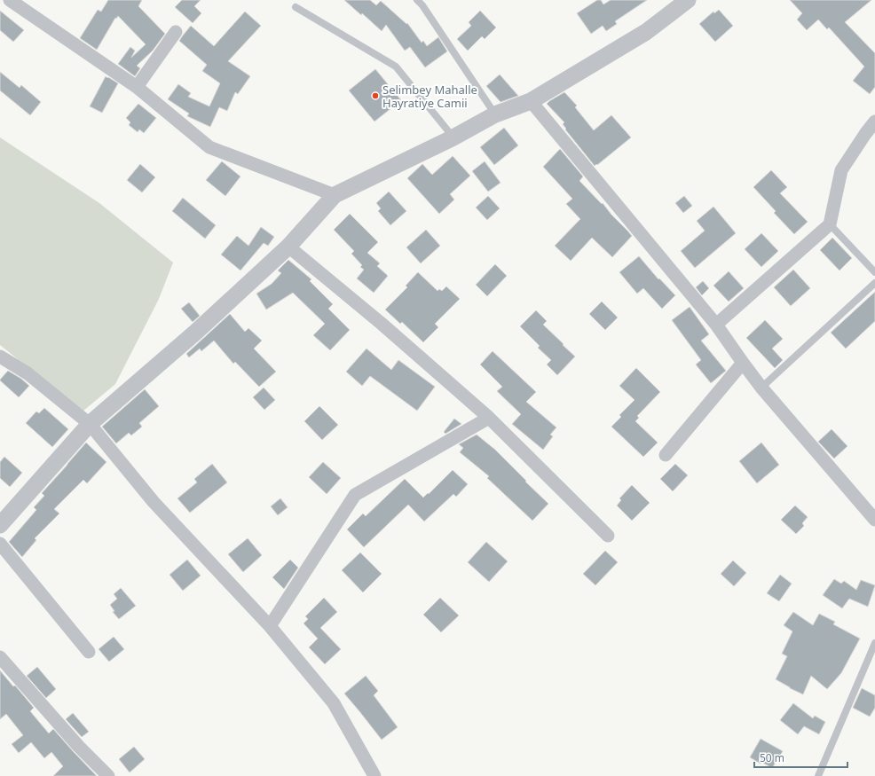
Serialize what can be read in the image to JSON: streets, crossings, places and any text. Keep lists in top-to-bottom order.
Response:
{
  "places": ["Selimbey Mahalle Hayratiye Camii"],
  "scale_bar": "50 m"
}
